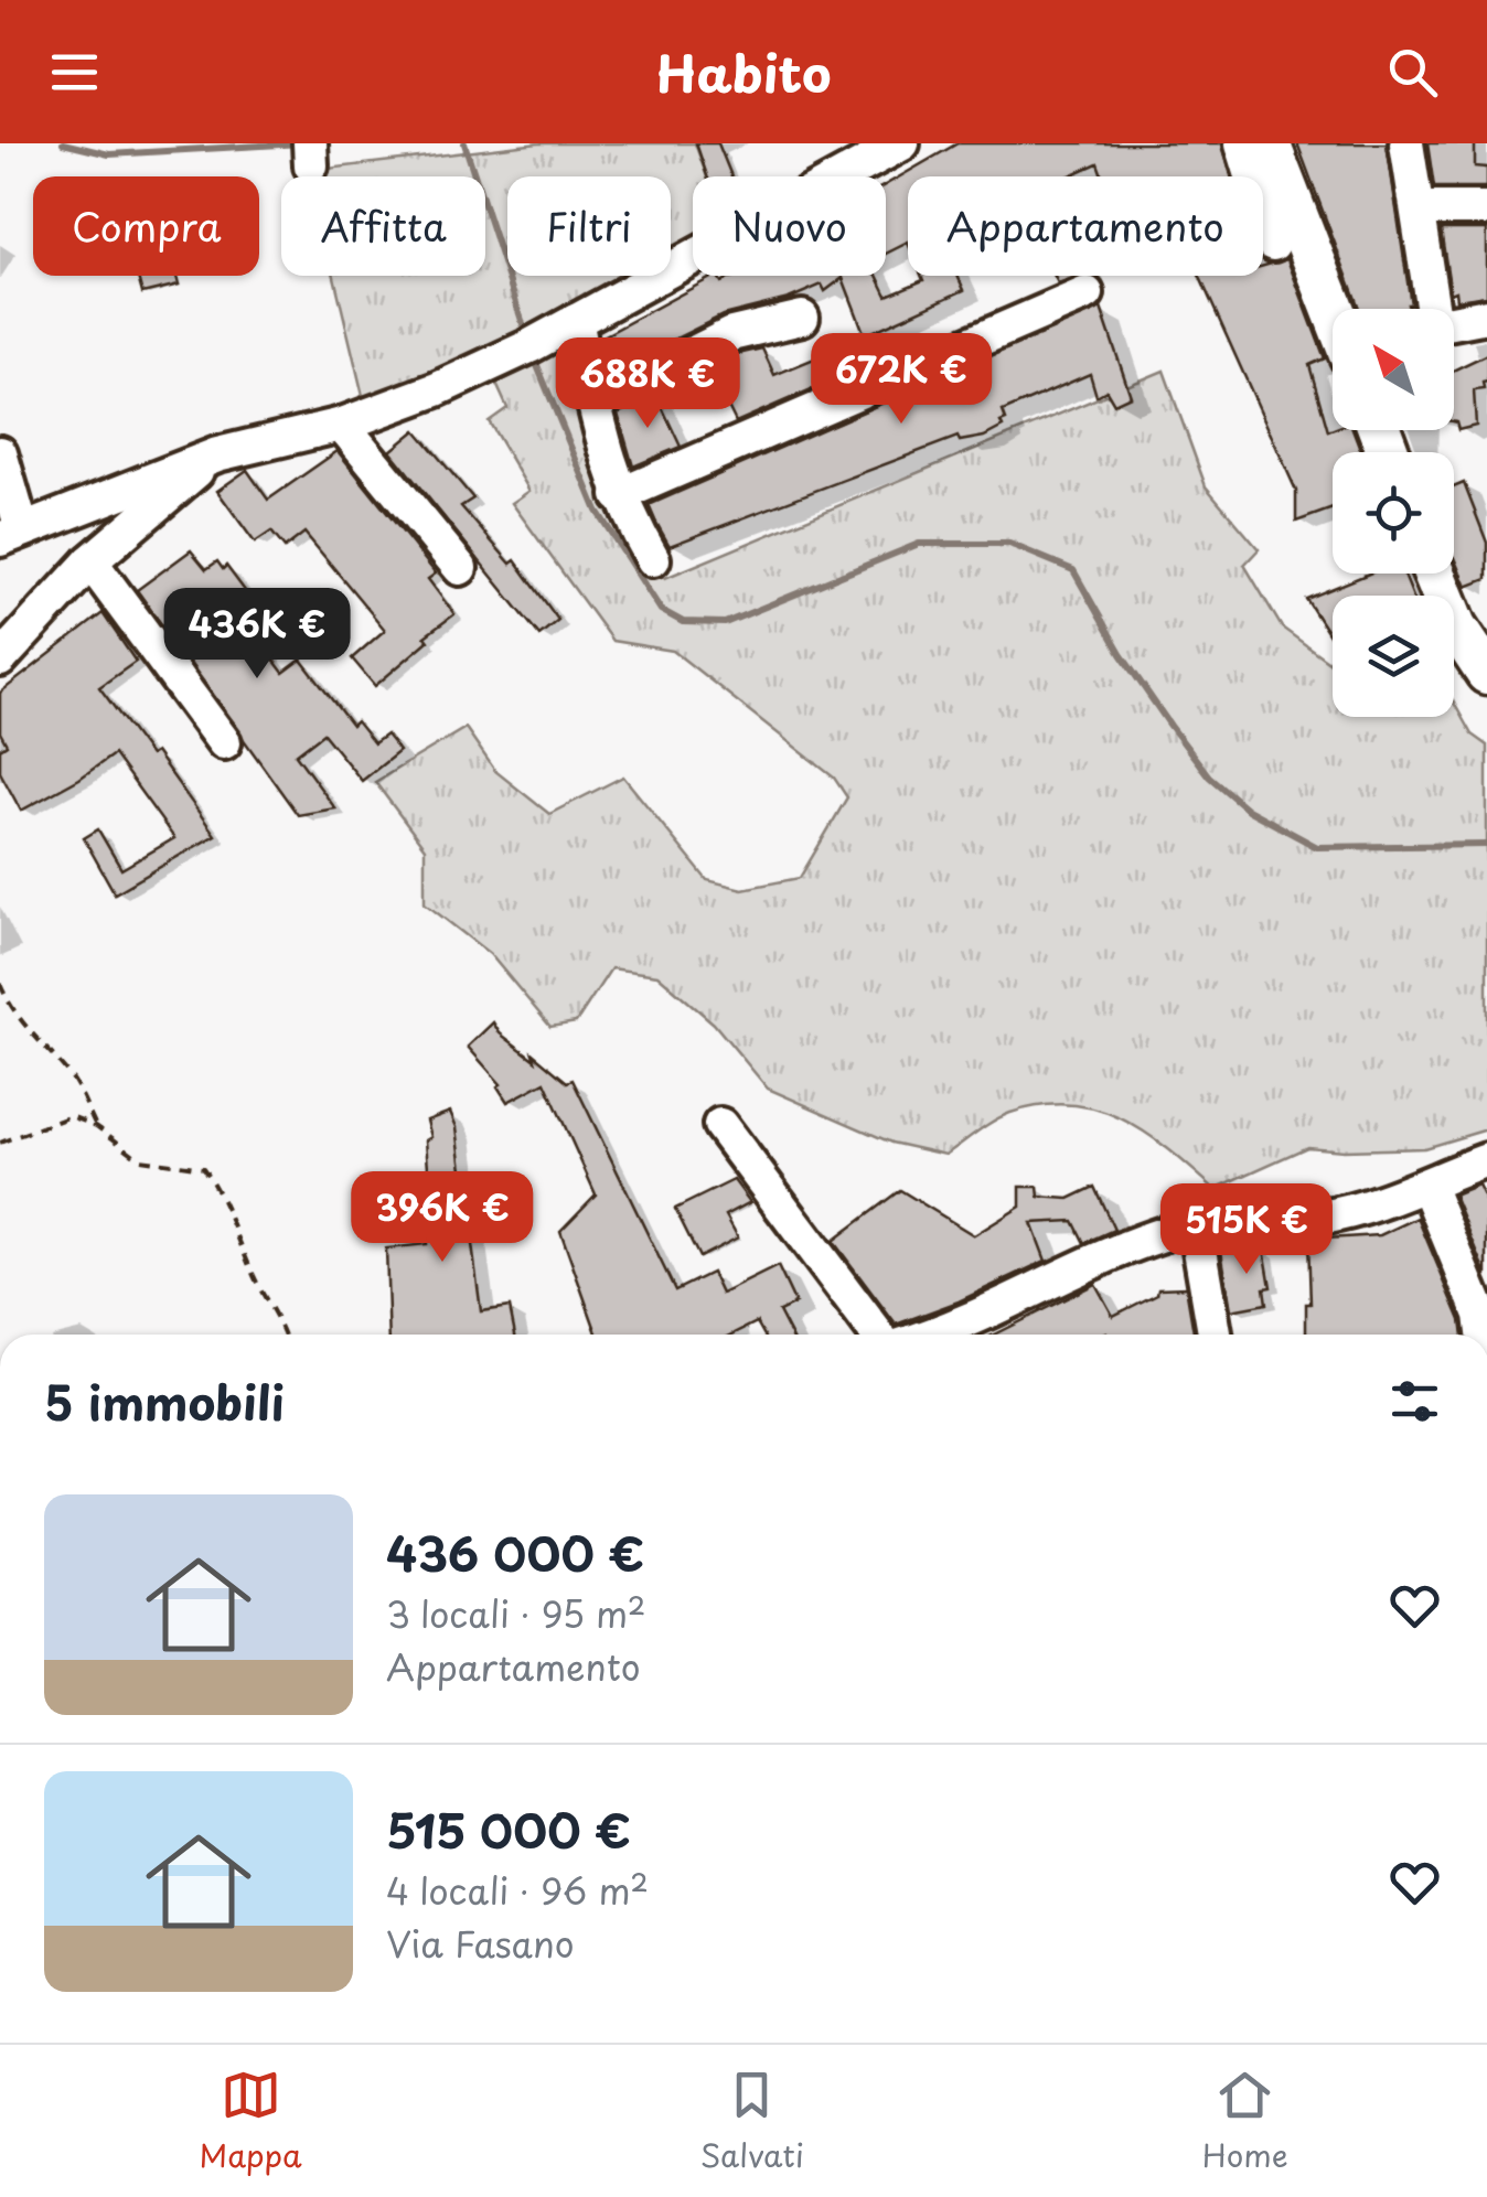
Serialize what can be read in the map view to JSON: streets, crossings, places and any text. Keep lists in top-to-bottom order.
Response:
{
  "north": "top left",
  "page": {
    "header": "Habito",
    "chip": [
      "Compra",
      "Affitta",
      "Filtri",
      "Nuovo",
      "Appartamento"
    ],
    "price": [
      "672K €",
      "688K €",
      "436K €",
      "396K €",
      "515K €"
    ],
    "heading": "5 immobili",
    "list": [
      {
        "name": "436 000 €",
        "note": "3 locali · 95 m² · Appartamento"
      },
      {
        "name": "515 000 €",
        "note": "4 locali · 96 m² · Via Fasano"
      }
    ],
    "tabs": ["Mappa", "Salvati", "Home"]
  }
}
